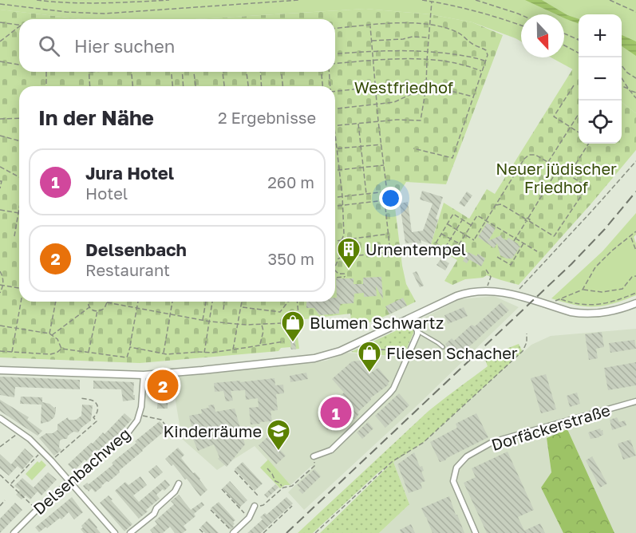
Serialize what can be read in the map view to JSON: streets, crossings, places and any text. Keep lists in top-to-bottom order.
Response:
{
  "streets": {
    "street": ["Dorfäckerstraße", "Delsenbachweg"]
  },
  "parks": ["Westfriedhof", "Neuer jüdischer Friedhof"],
  "places": {
    "building": ["Urnentempel"],
    "shop": ["Blumen Schwartz", "Fliesen Schacher"],
    "school or university": ["Kinderräume"]
  },
  "north": "bottom",
  "page": {
    "map_buttons": ["+", "−"],
    "search": "Hier suchen",
    "heading": ["In der Nähe", "2 Ergebnisse"],
    "list": [
      {
        "mark": "1",
        "name": "Jura Hotel",
        "note": "Hotel",
        "value": "260 m"
      },
      {
        "mark": "2",
        "name": "Delsenbach",
        "note": "Restaurant",
        "value": "350 m"
      }
    ],
    "pins": ["2", "1"]
  }
}
